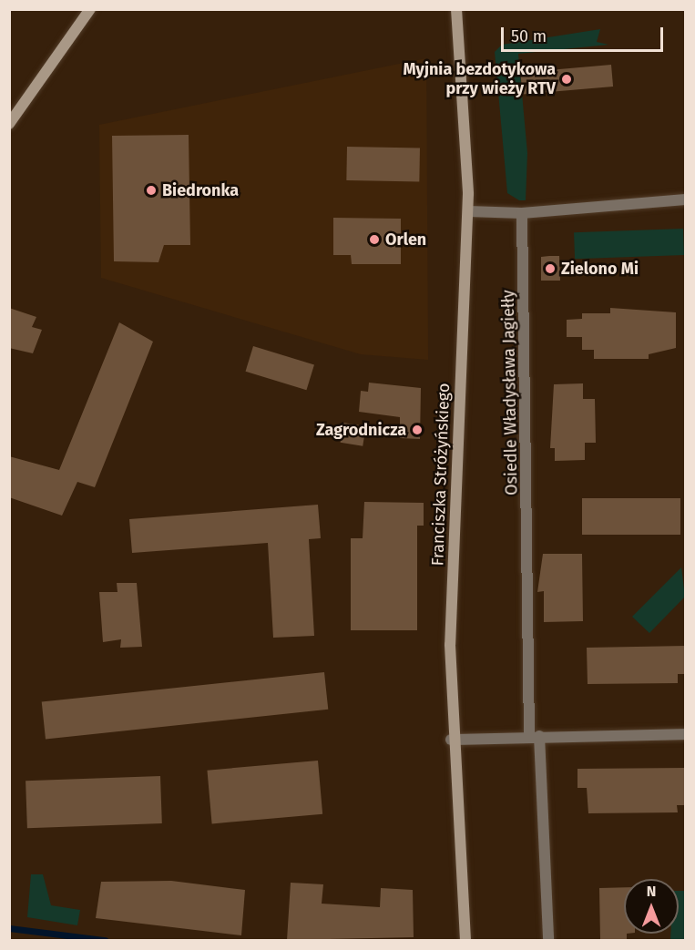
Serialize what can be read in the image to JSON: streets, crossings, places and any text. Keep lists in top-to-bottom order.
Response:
{
  "streets": {
    "street": ["Osiedle Władysława Jagiełły", "Franciszka Stróżyńskiego"]
  },
  "places": [
    "Myjnia bezdotykowa przy wieży RTV",
    "Biedronka",
    "Orlen",
    "Zielono Mi",
    "Zagrodnicza"
  ],
  "scale_bar": "50 m",
  "north": "top"
}
